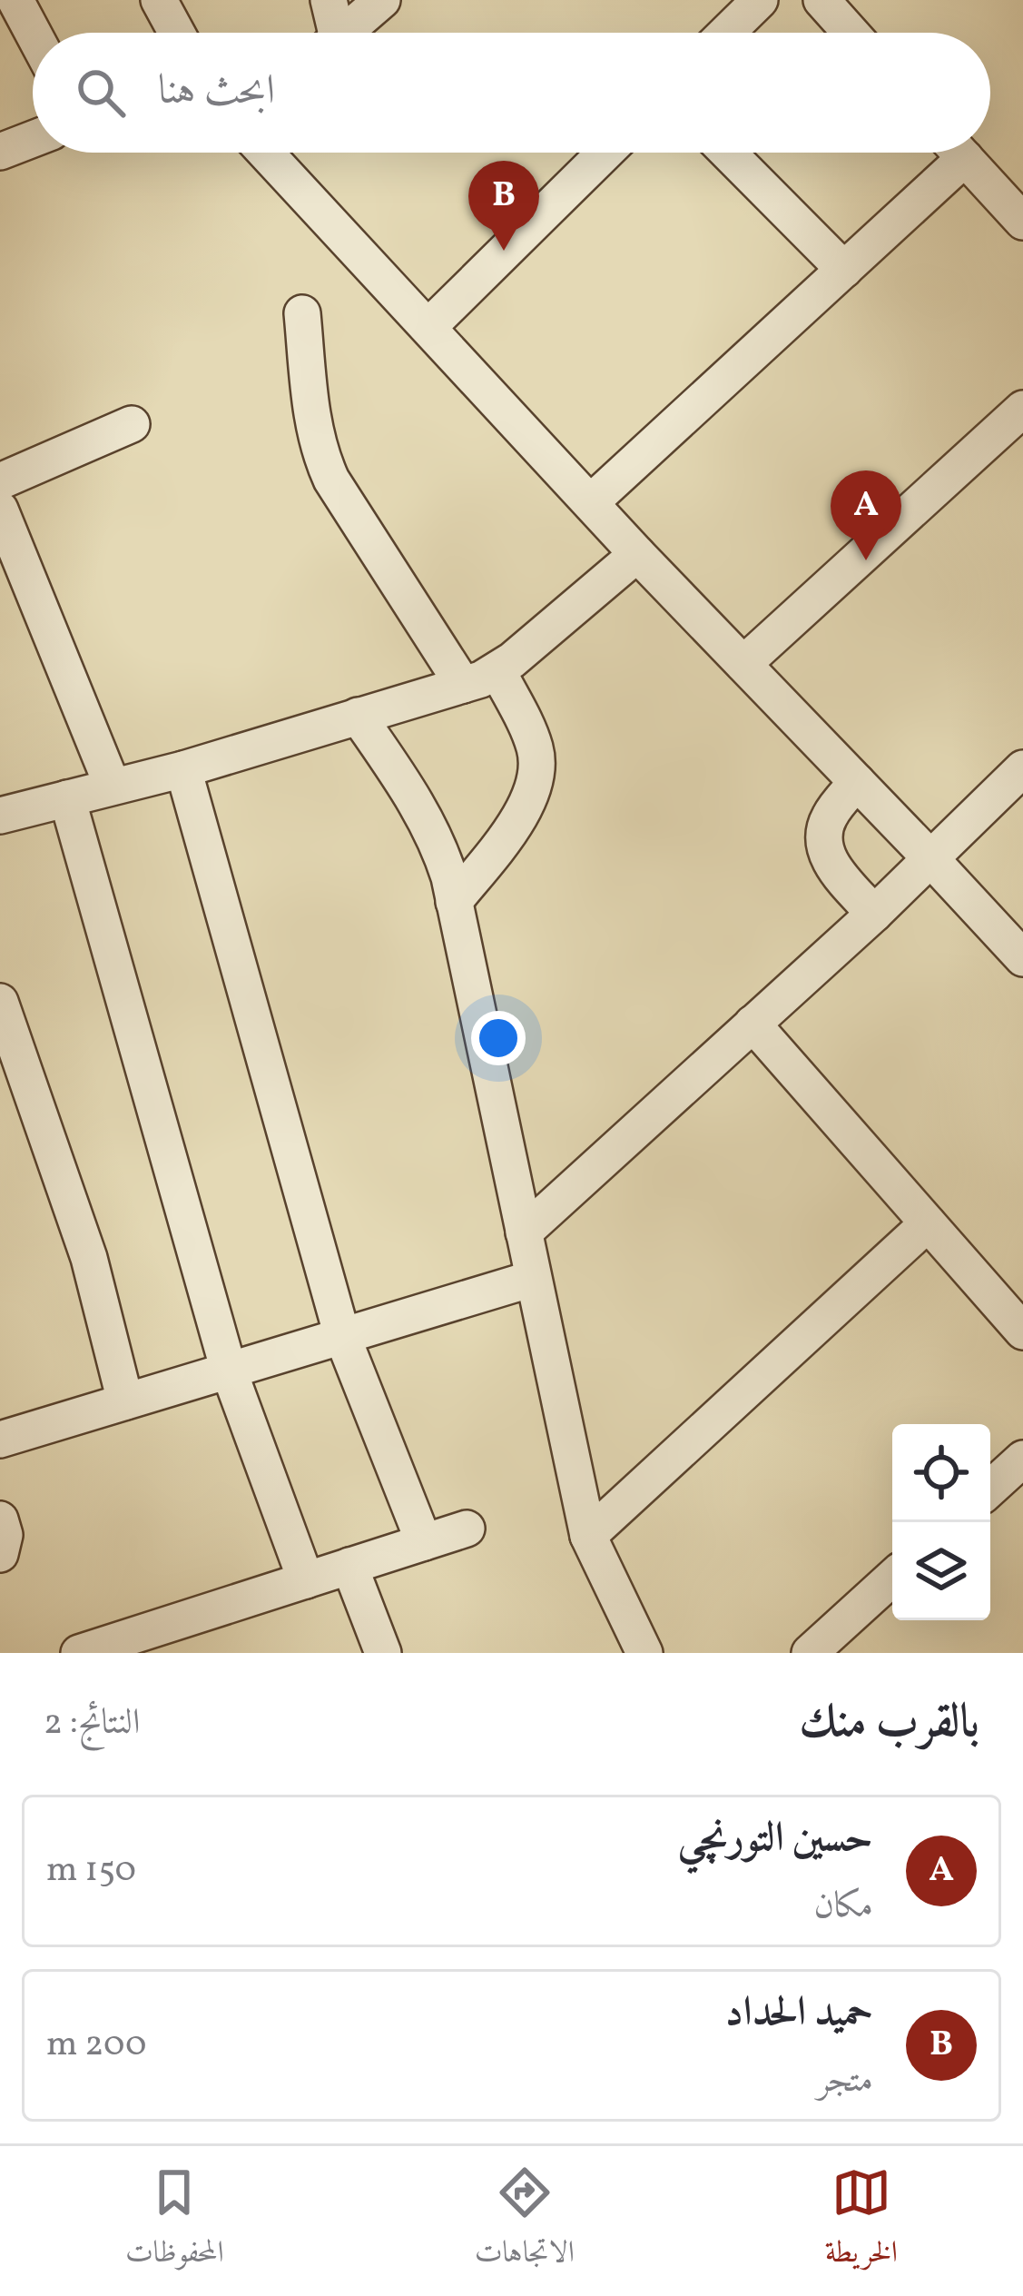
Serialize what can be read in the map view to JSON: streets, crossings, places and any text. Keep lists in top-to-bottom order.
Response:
{
  "page": {
    "search": "ابحث هنا",
    "pins": ["B", "A"],
    "heading": ["بالقرب منك", "النتائج: 2"],
    "list": [
      {
        "mark": "A",
        "name": "حسين التورنچي",
        "note": "مكان",
        "value": "150 m"
      },
      {
        "mark": "B",
        "name": "حميد الحداد",
        "note": "متجر",
        "value": "200 m"
      }
    ],
    "nav": ["الخريطة", "الاتجاهات", "المحفوظات"]
  }
}
